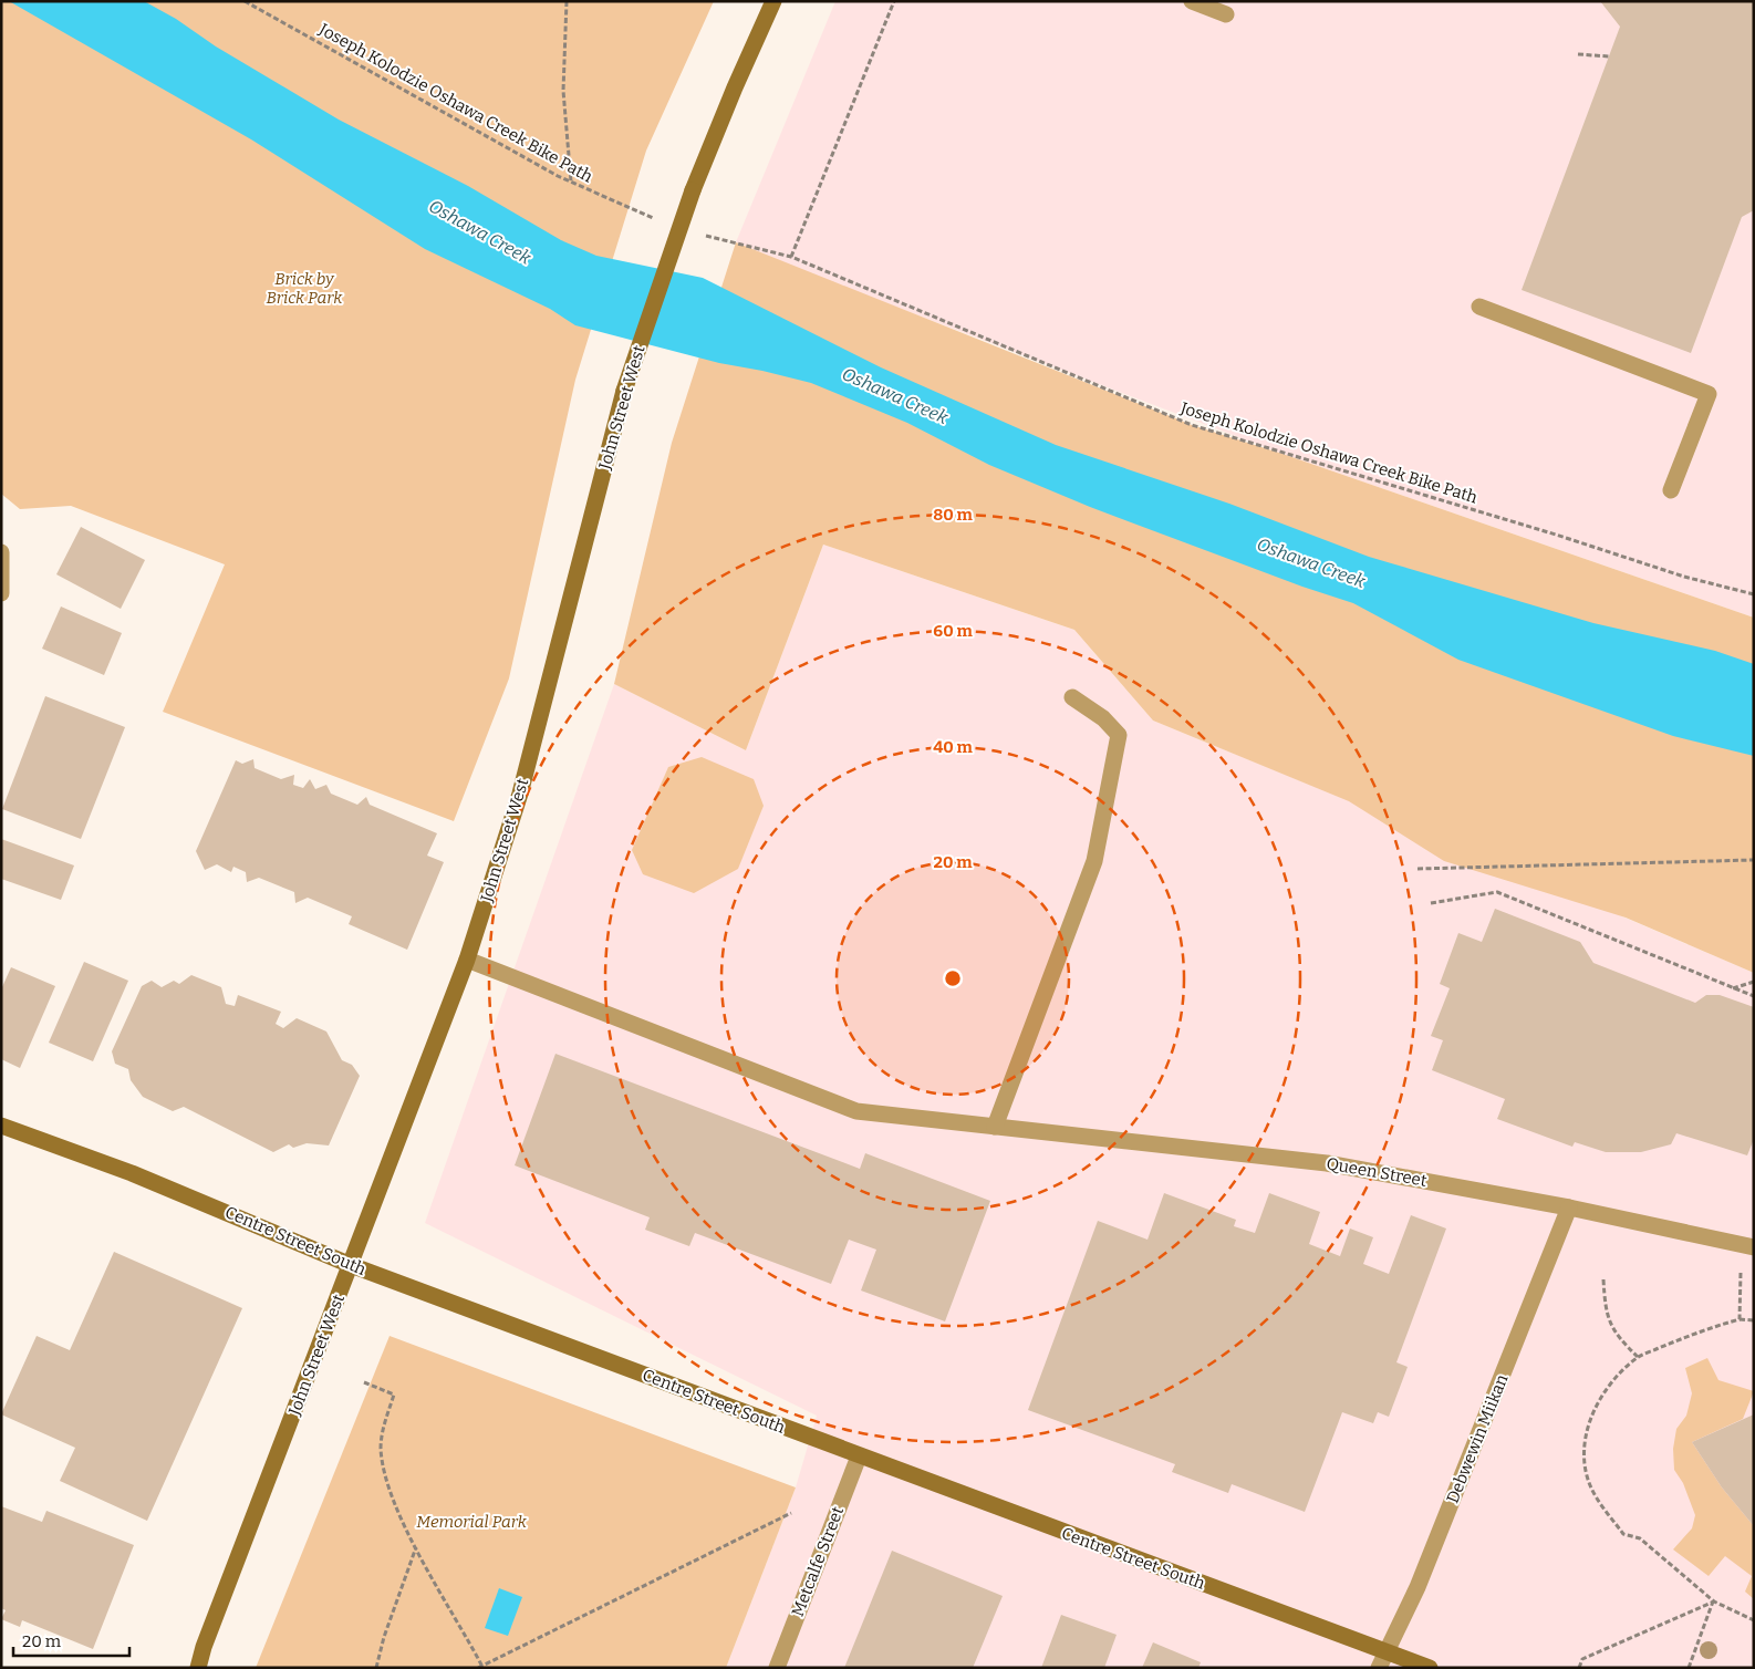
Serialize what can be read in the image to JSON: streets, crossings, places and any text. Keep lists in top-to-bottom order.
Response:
{
  "streets": {
    "street": [
      "John Street West",
      "Queen Street",
      "Centre Street South",
      "Debwewin Miikan",
      "Metcalfe Street"
    ],
    "path": ["Joseph Kolodzie Oshawa Creek Bike Path"]
  },
  "crossings": [
    ["John Street West", "Queen Street"],
    ["John Street West", "Centre Street South"],
    ["Queen Street", "Debwewin Miikan"],
    ["Centre Street South", "Debwewin Miikan"],
    ["Centre Street South", "Metcalfe Street"]
  ],
  "water": ["Oshawa Creek"],
  "parks": ["Brick by Brick Park", "Memorial Park"],
  "scale_bar": "20 m",
  "rings": [
    "80 m",
    "60 m",
    "40 m",
    "20 m"
  ]
}
